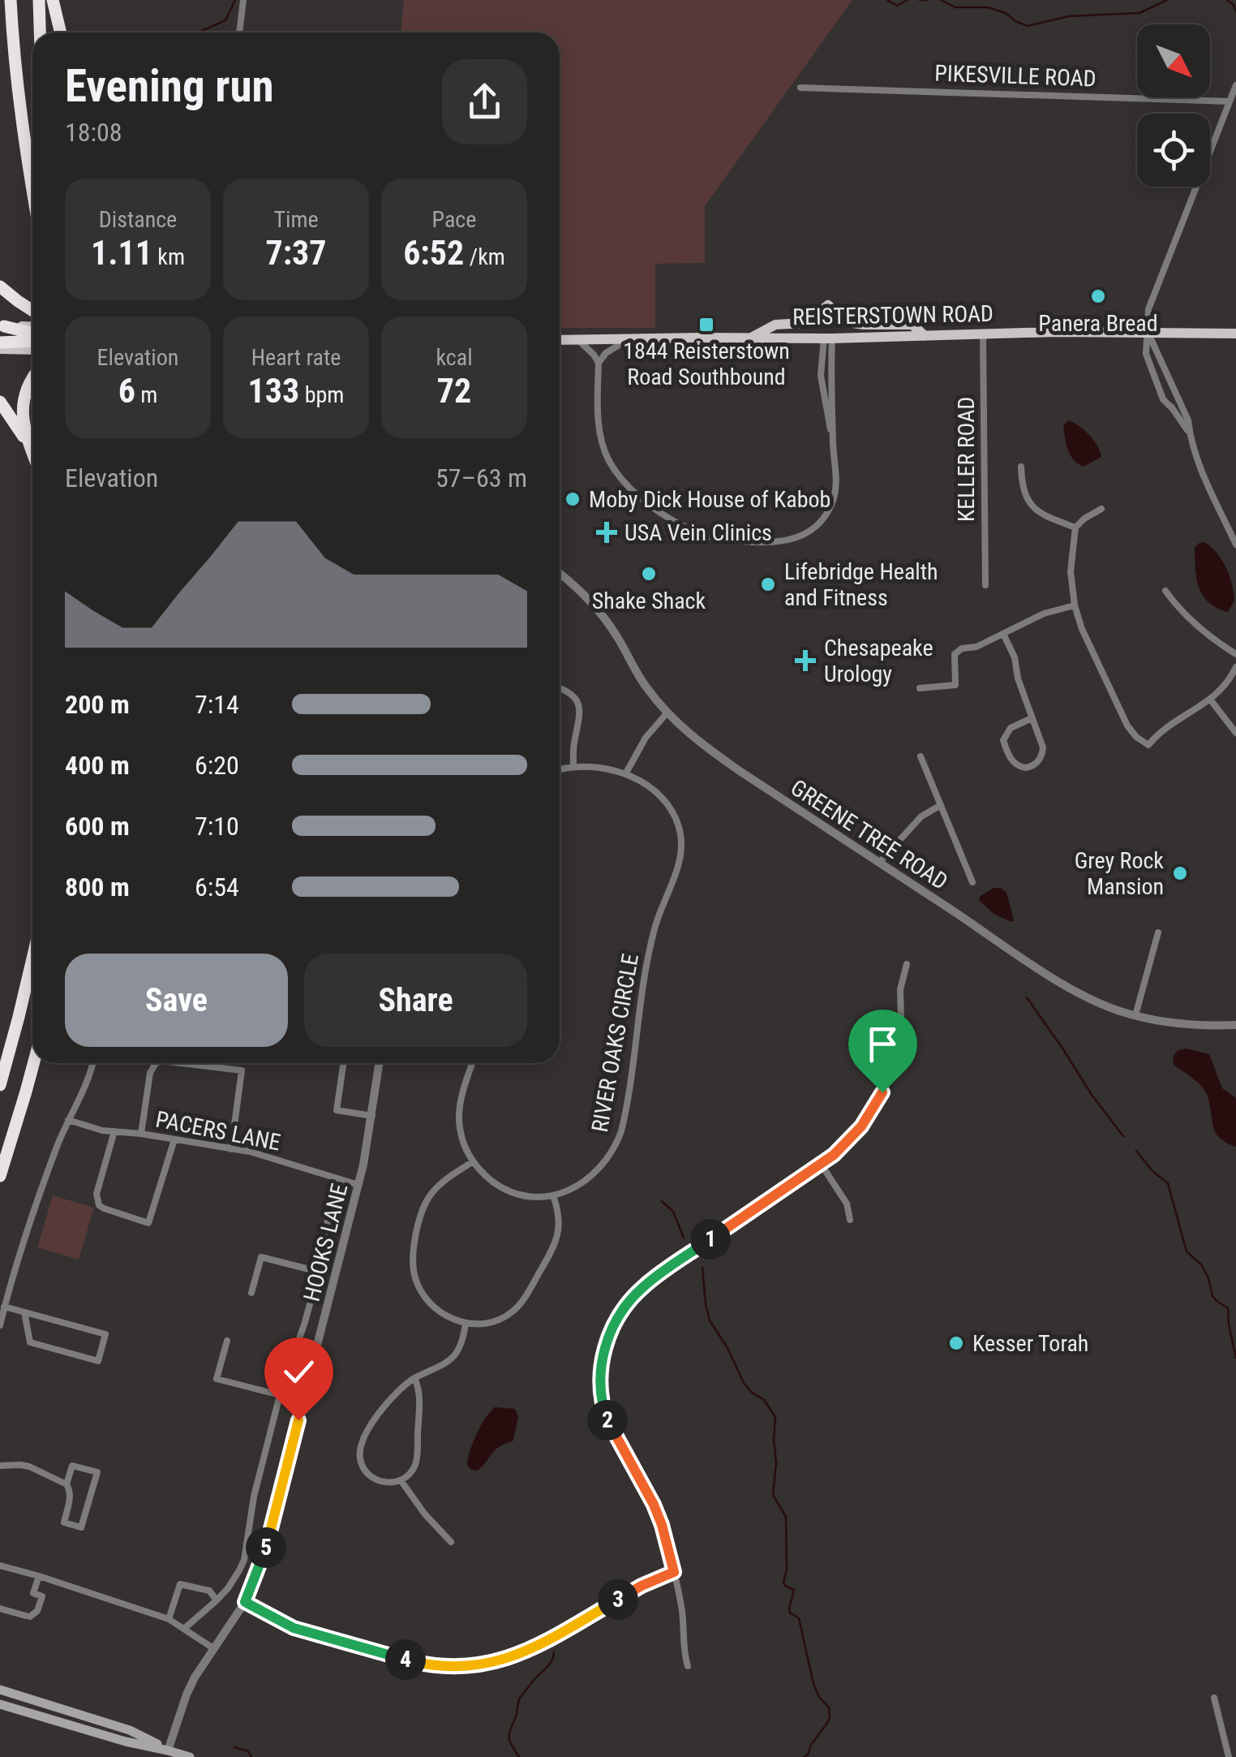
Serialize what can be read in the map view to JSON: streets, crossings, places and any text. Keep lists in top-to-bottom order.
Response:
{
  "streets": {
    "main road": ["REISTERSTOWN ROAD"],
    "street": [
      "PIKESVILLE ROAD",
      "KELLER ROAD",
      "GREENE TREE ROAD",
      "RIVER OAKS CIRCLE",
      "PACERS LANE",
      "HOOKS LANE"
    ]
  },
  "crossings": [
    ["REISTERSTOWN ROAD", "KELLER ROAD"],
    ["PACERS LANE", "HOOKS LANE"]
  ],
  "places": {
    "other": [
      "Panera Bread",
      "Moby Dick House of Kabob",
      "Shake Shack",
      "Lifebridge Health and Fitness",
      "Grey Rock Mansion",
      "Kesser Torah"
    ],
    "transit": ["1844 Reisterstown Road Southbound"],
    "health": ["USA Vein Clinics", "Chesapeake Urology"]
  },
  "north": "bottom right",
  "page": {
    "heading": ["Evening run", "18:08"],
    "stats": [
      ["Distance", "1.11 km"],
      ["Time", "7:37"],
      ["Pace", "6:52 /km"],
      ["Elevation", "6 m"],
      ["Heart rate", "133 bpm"],
      ["kcal", "72"]
    ],
    "chart": ["Elevation", "57–63 m"],
    "list": [
      {
        "name": "200 m",
        "note": "7:14"
      },
      {
        "name": "400 m",
        "note": "6:20"
      },
      {
        "name": "600 m",
        "note": "7:10"
      },
      {
        "name": "800 m",
        "note": "6:54"
      }
    ],
    "buttons": ["Save", "Share"],
    "pins": [
      "1",
      "2",
      "5",
      "3",
      "4"
    ]
  }
}
